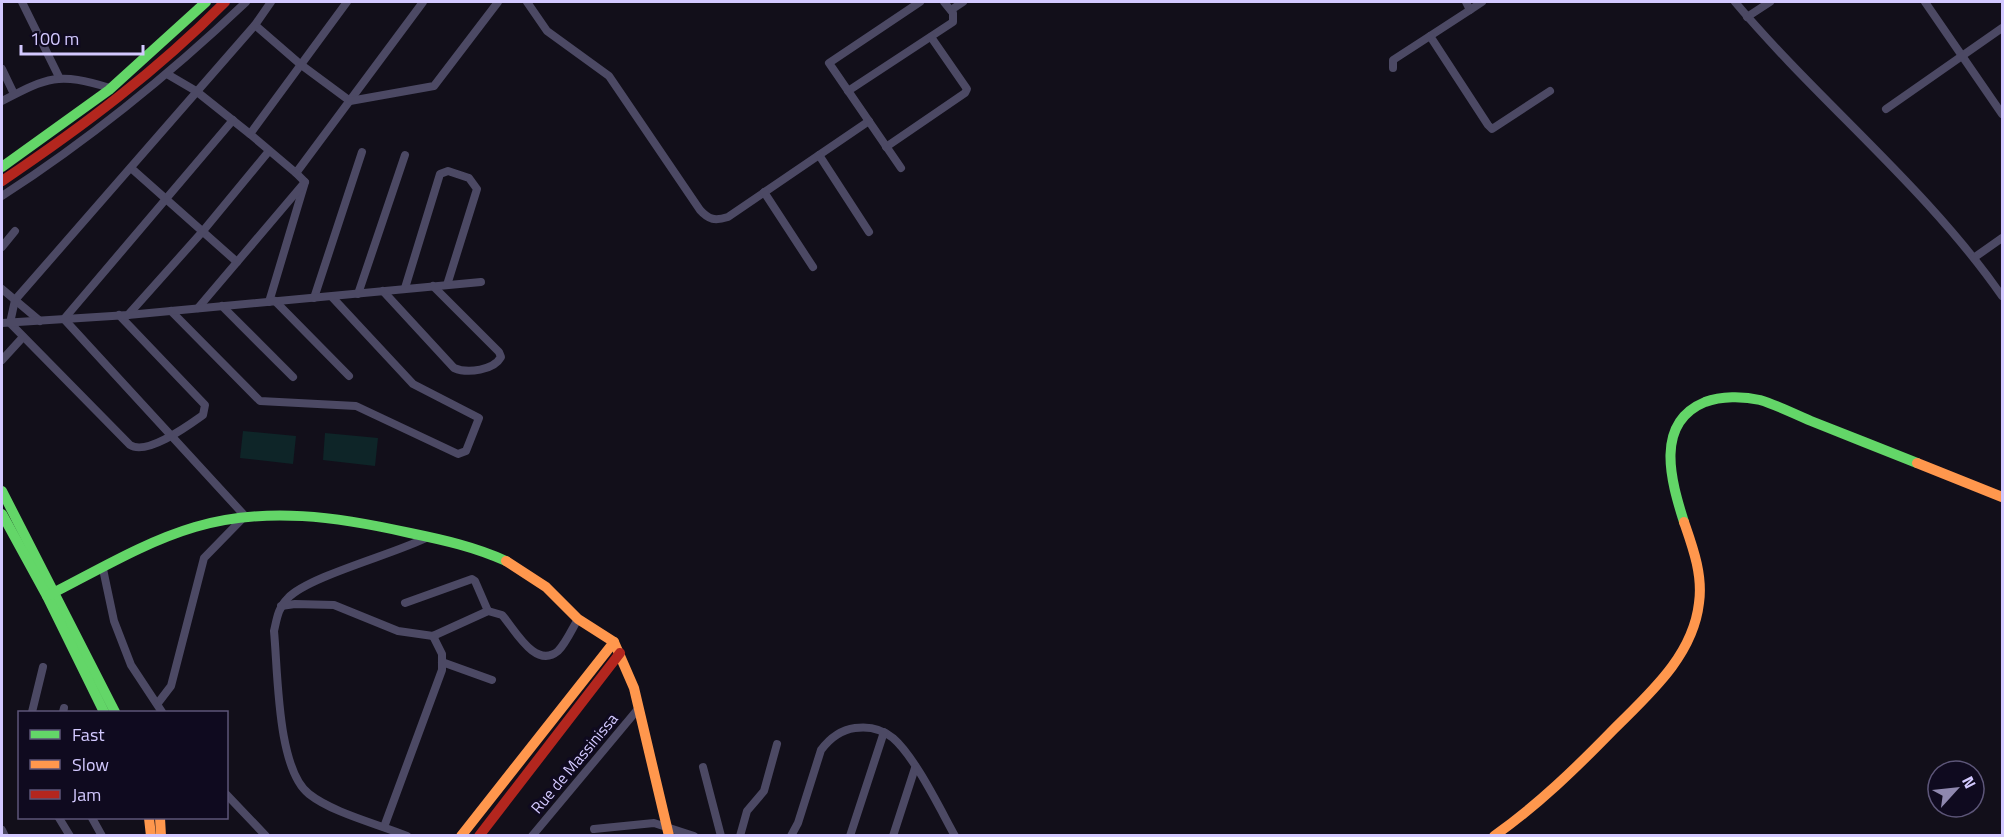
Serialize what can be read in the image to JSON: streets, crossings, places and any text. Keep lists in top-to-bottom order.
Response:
{
  "streets": {
    "street": ["Rue de Massinissa"]
  },
  "legend": ["Fast", "Slow", "Jam"],
  "scale_bar": "100 m",
  "north": "top right"
}
